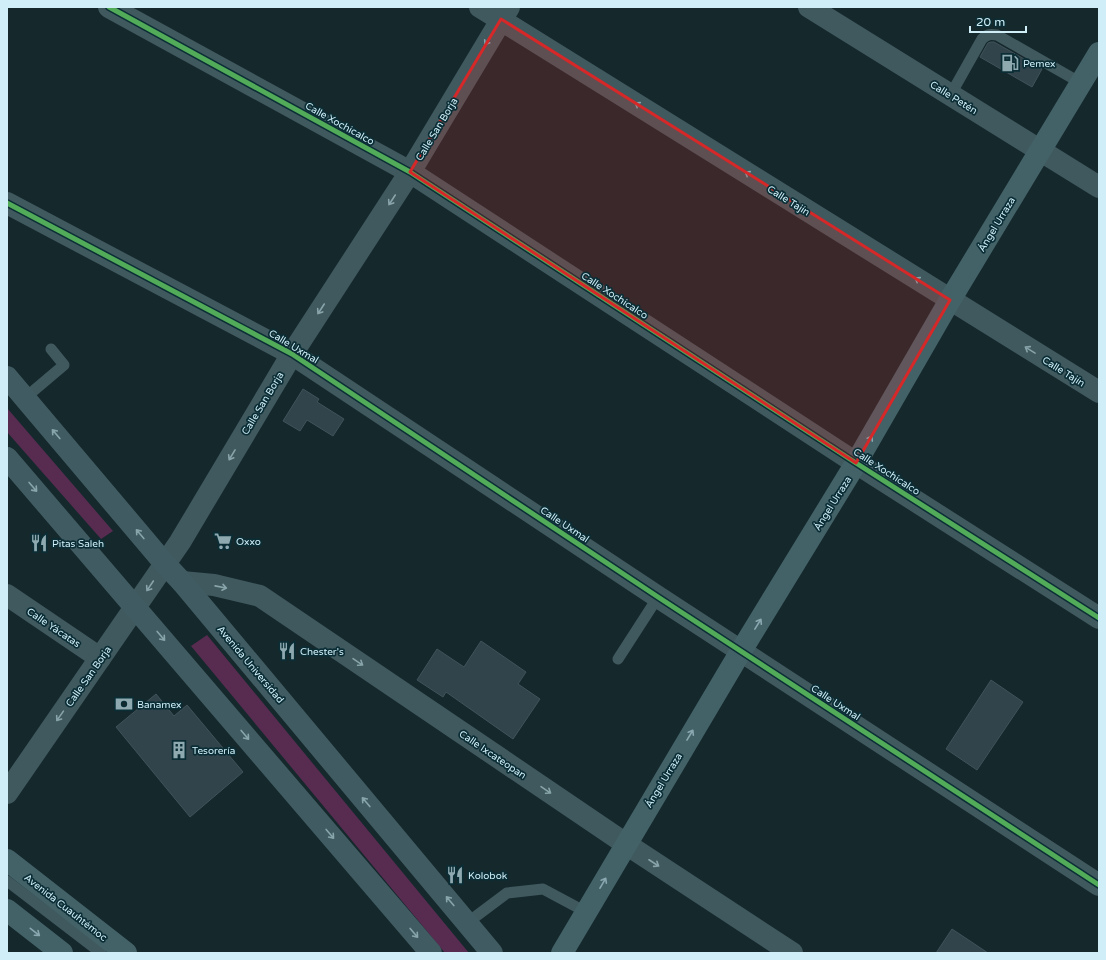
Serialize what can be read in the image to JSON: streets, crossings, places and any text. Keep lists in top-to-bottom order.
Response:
{
  "streets": {
    "main road": ["Ángel Urraza", "Avenida Universidad", "Avenida Cuauhtémoc"],
    "street": [
      "Calle Petén",
      "Calle Xochicalco",
      "Calle San Borja",
      "Calle Tajín",
      "Calle Uxmal",
      "Calle Yácatas",
      "Calle Ixcateopan"
    ]
  },
  "crossings": [
    ["Calle Petén", "Ángel Urraza"],
    ["Calle Xochicalco", "Calle San Borja"],
    ["Calle Xochicalco", "Ángel Urraza"],
    ["Calle San Borja", "Calle Tajín"],
    ["Calle San Borja", "Calle Uxmal"],
    ["Calle San Borja", "Calle Yácatas"],
    ["Calle San Borja", "Avenida Universidad"],
    ["Calle Tajín", "Ángel Urraza"],
    ["Ángel Urraza", "Calle Uxmal"],
    ["Ángel Urraza", "Calle Ixcateopan"],
    ["Avenida Universidad", "Calle Ixcateopan"]
  ],
  "one_way": [
    "Calle San Borja",
    "Calle Tajín",
    "Ángel Urraza",
    "Calle Ixcateopan"
  ],
  "places": {
    "fuel station": ["Pemex"],
    "supermarket": ["Oxxo"],
    "restaurant": ["Pitas Saleh", "Chester's", "Kolobok"],
    "bank": ["Banamex"],
    "building": ["Tesorería"]
  },
  "scale_bar": "20 m"
}
